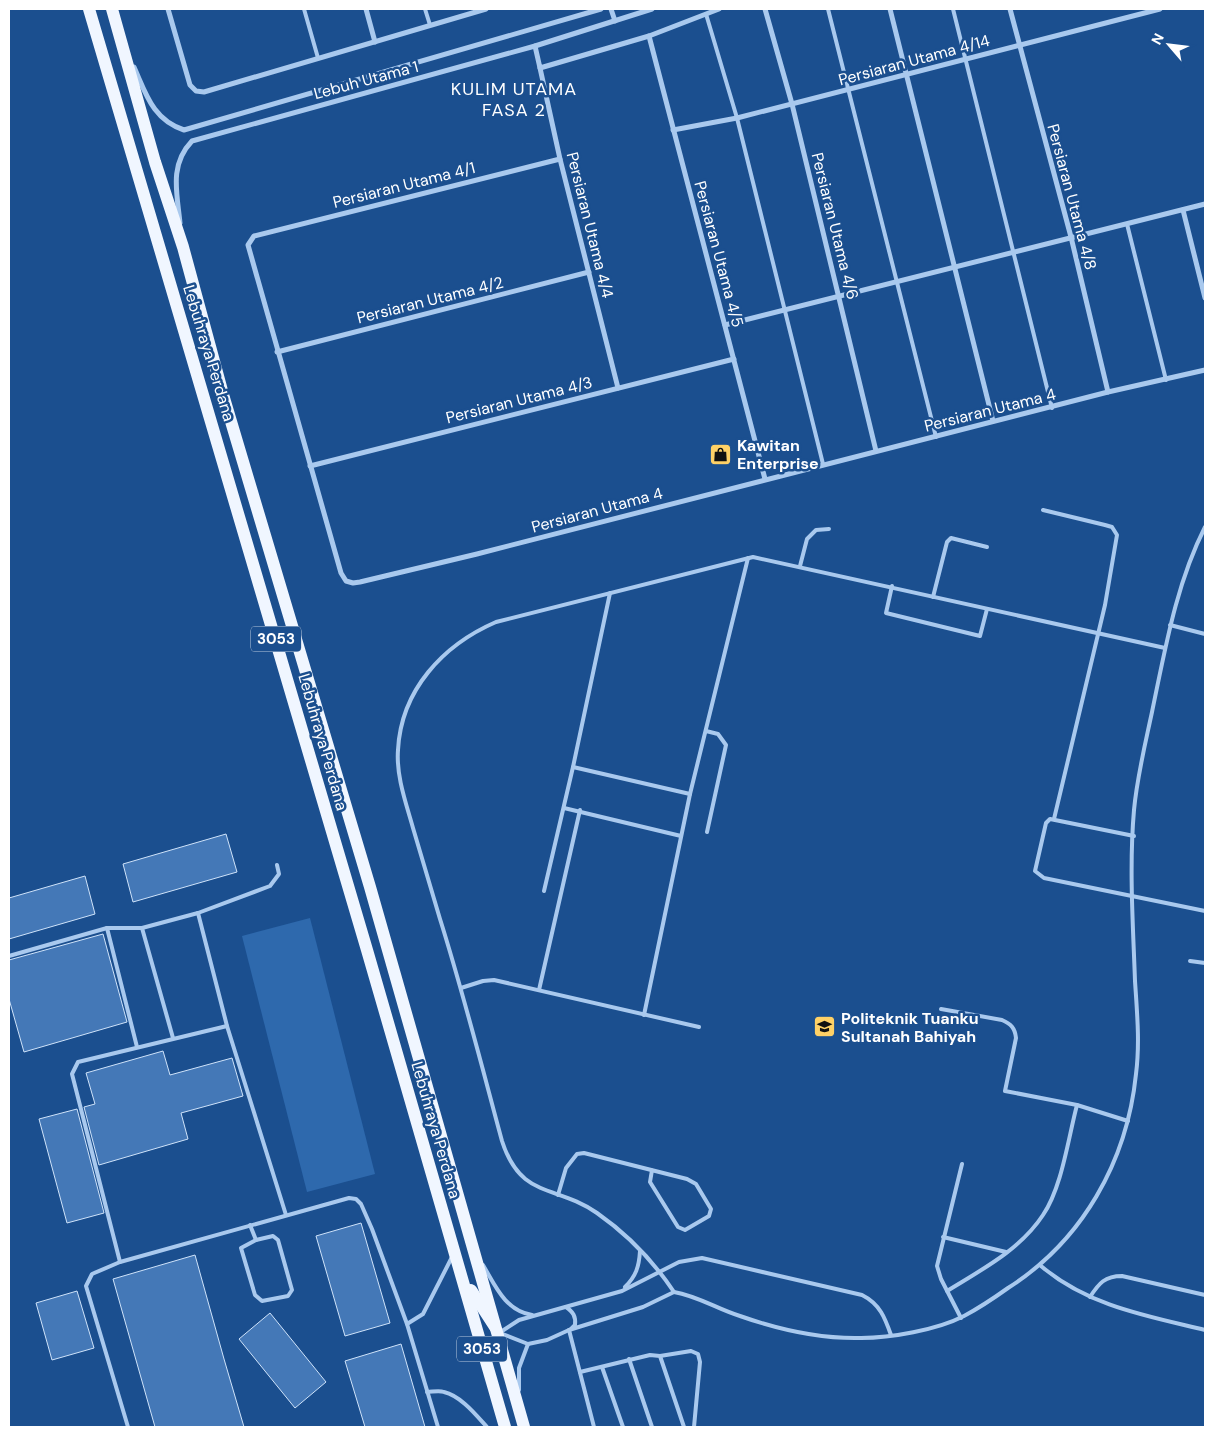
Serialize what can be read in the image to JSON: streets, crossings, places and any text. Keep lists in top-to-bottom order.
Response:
{
  "streets": {
    "main road": ["Lebuhraya Perdana", "3053"],
    "street": [
      "Persiaran Utama 4/14",
      "Lebuh Utama 1",
      "Persiaran Utama 4/1",
      "Persiaran Utama 4/8",
      "Persiaran Utama 4/4",
      "Persiaran Utama 4/6",
      "Persiaran Utama 4/5",
      "Persiaran Utama 4/2",
      "Persiaran Utama 4/3",
      "Persiaran Utama 4"
    ]
  },
  "crossings": [
    ["Persiaran Utama 4/14", "Persiaran Utama 4/8"],
    ["Persiaran Utama 4/14", "Persiaran Utama 4/6"],
    ["Persiaran Utama 4/14", "Persiaran Utama 4/5"],
    ["Lebuh Utama 1", "Persiaran Utama 4/4"],
    ["Lebuh Utama 1", "Lebuhraya Perdana"],
    ["Persiaran Utama 4/1", "Persiaran Utama 4/4"],
    ["Persiaran Utama 4/1", "Persiaran Utama 4"],
    ["Persiaran Utama 4/8", "Persiaran Utama 4"],
    ["Persiaran Utama 4/4", "Persiaran Utama 4/2"],
    ["Persiaran Utama 4/4", "Persiaran Utama 4/3"],
    ["Persiaran Utama 4/6", "Persiaran Utama 4"],
    ["Persiaran Utama 4/5", "Persiaran Utama 4/3"],
    ["Persiaran Utama 4/5", "Persiaran Utama 4"],
    ["Persiaran Utama 4/2", "Persiaran Utama 4"],
    ["Persiaran Utama 4/3", "Persiaran Utama 4"]
  ],
  "districts": ["KULIM UTAMA FASA 2"],
  "places": {
    "shop": ["Kawitan Enterprise"],
    "school or university": ["Politeknik Tuanku Sultanah Bahiyah"]
  },
  "north": "top left"
}
